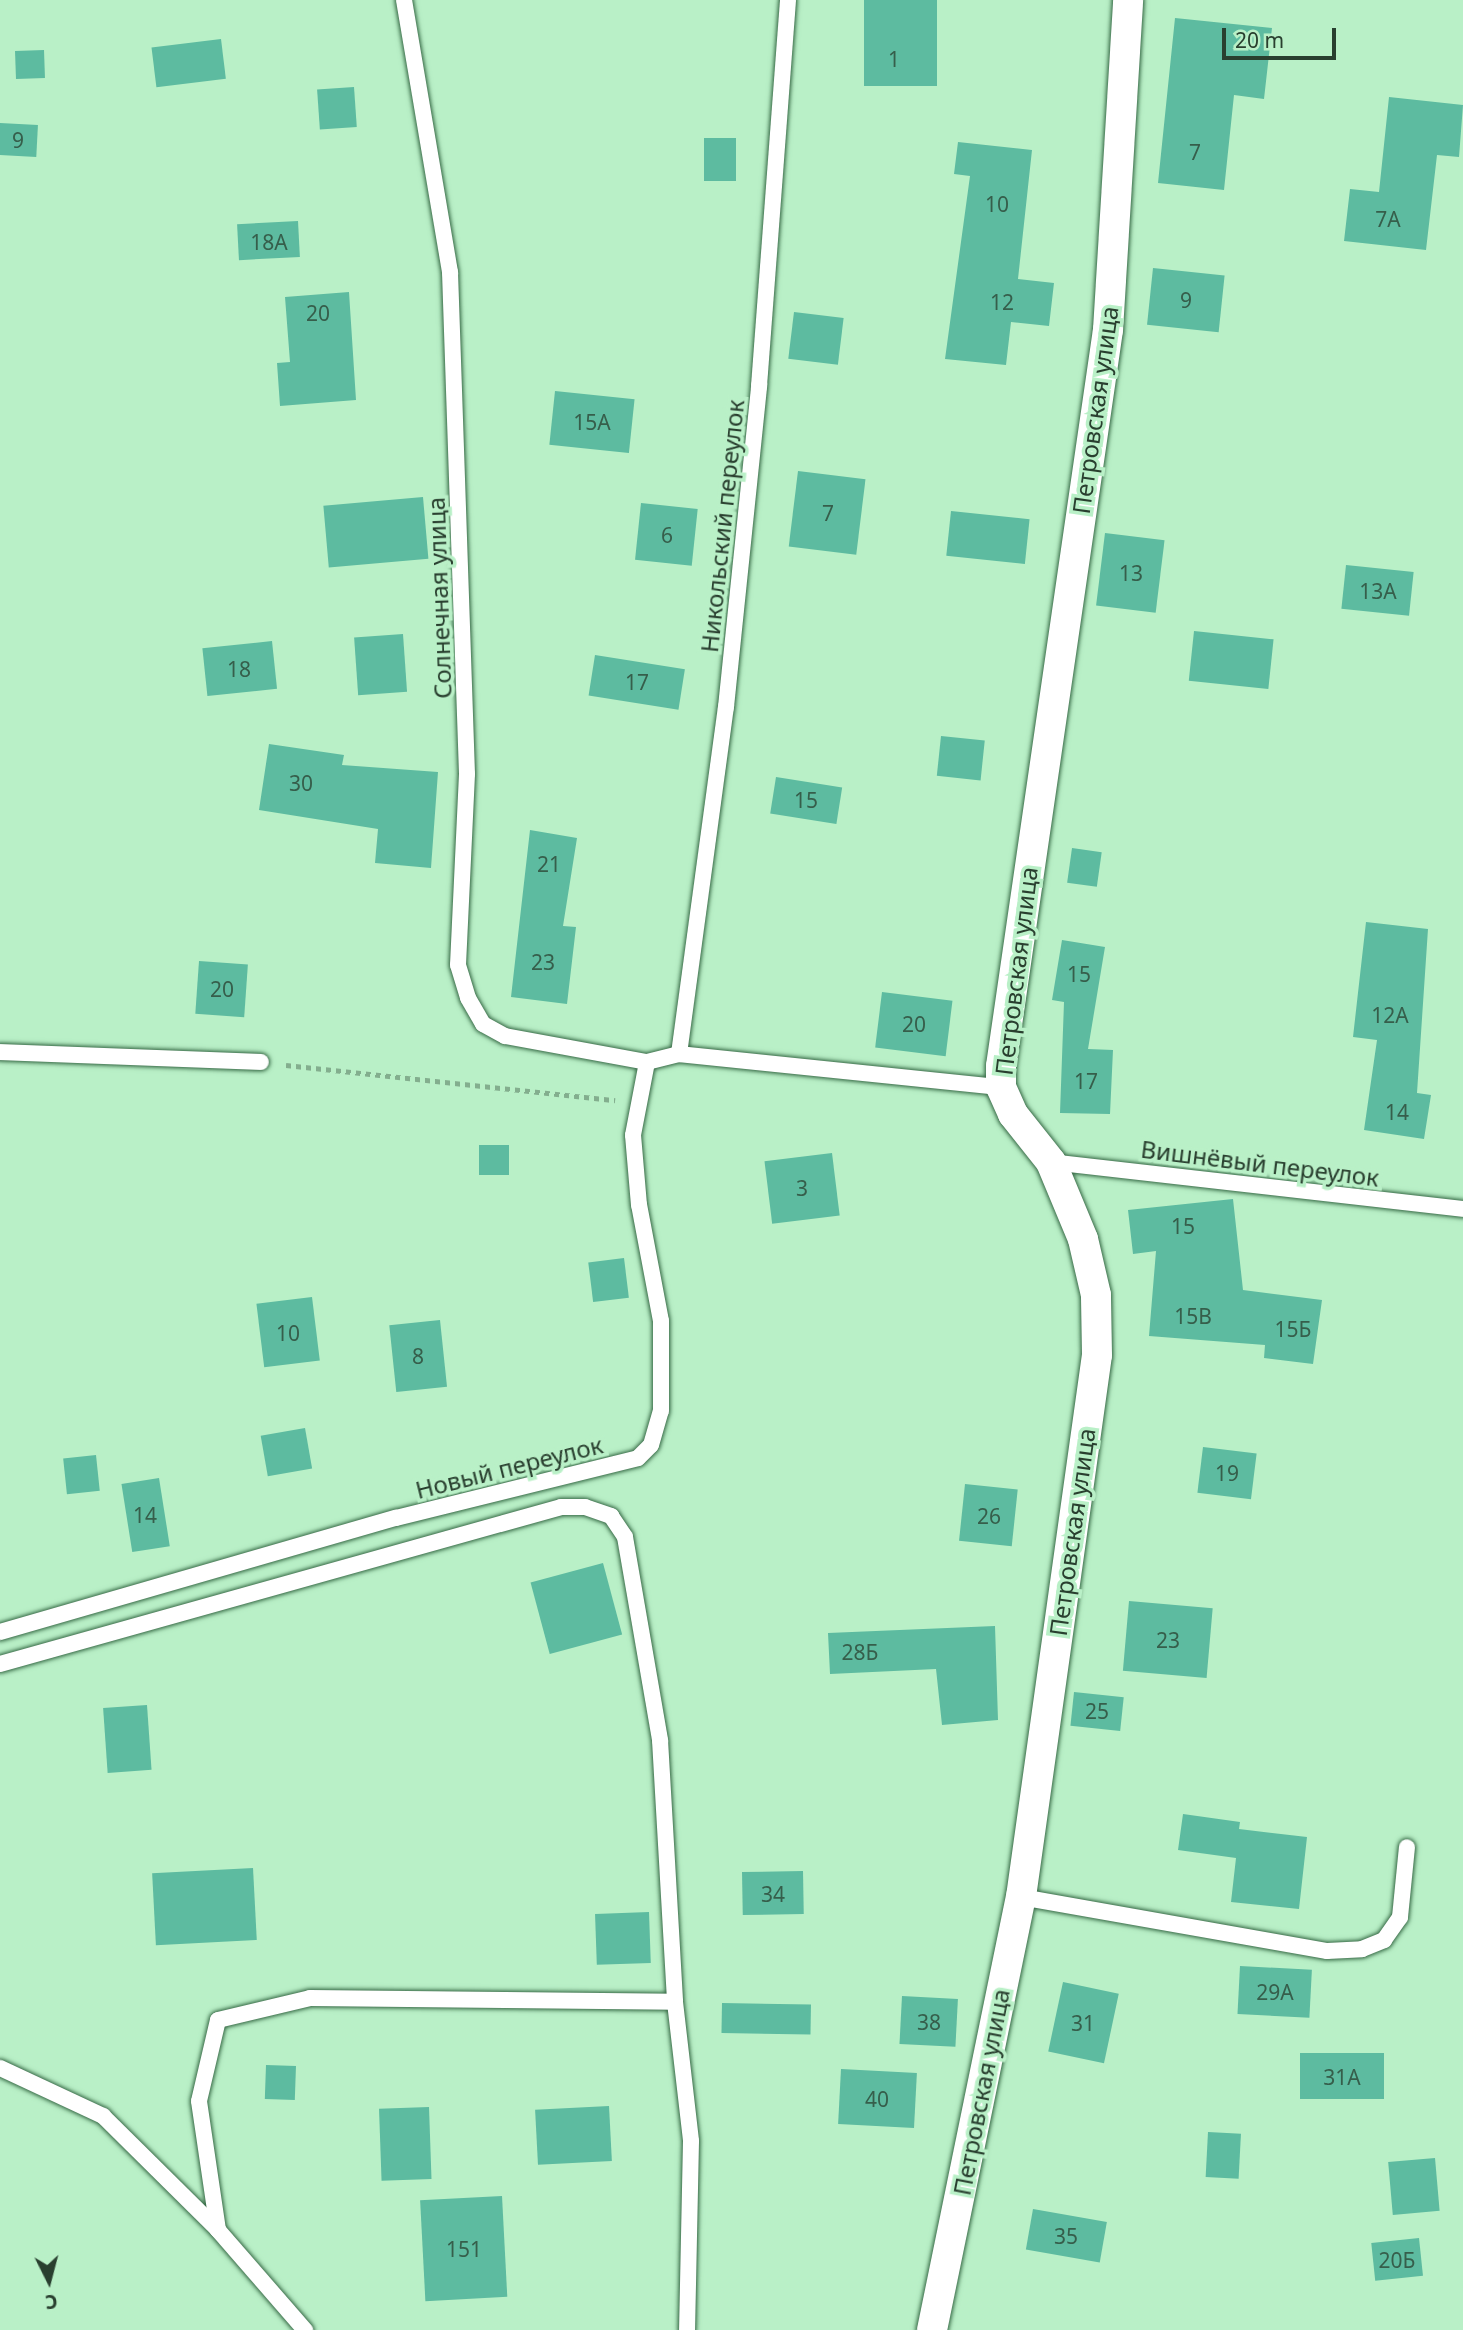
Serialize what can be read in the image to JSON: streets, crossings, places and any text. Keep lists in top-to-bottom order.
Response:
{
  "streets": {
    "street": ["Петровская улица"],
    "lane": [
      "Никольский переулок",
      "Солнечная улица",
      "Вишнёвый переулок",
      "Новый переулок"
    ]
  },
  "crossings": [
    ["Петровская улица", "Вишнёвый переулок"],
    ["Солнечная улица", "Новый переулок"]
  ],
  "house_numbers": [
    "1",
    "9",
    "7",
    "10",
    "7А",
    "18А",
    "9",
    "12",
    "20",
    "15А",
    "7",
    "6",
    "13",
    "13А",
    "18",
    "17",
    "30",
    "15",
    "21",
    "23",
    "15",
    "20",
    "12А",
    "20",
    "17",
    "14",
    "3",
    "15",
    "15В",
    "15Б",
    "10",
    "8",
    "19",
    "14",
    "26",
    "23",
    "28Б",
    "25",
    "34",
    "29А",
    "38",
    "31",
    "31А",
    "40",
    "35",
    "151",
    "20Б"
  ],
  "scale_bar": "20 m",
  "north": "bottom"
}
